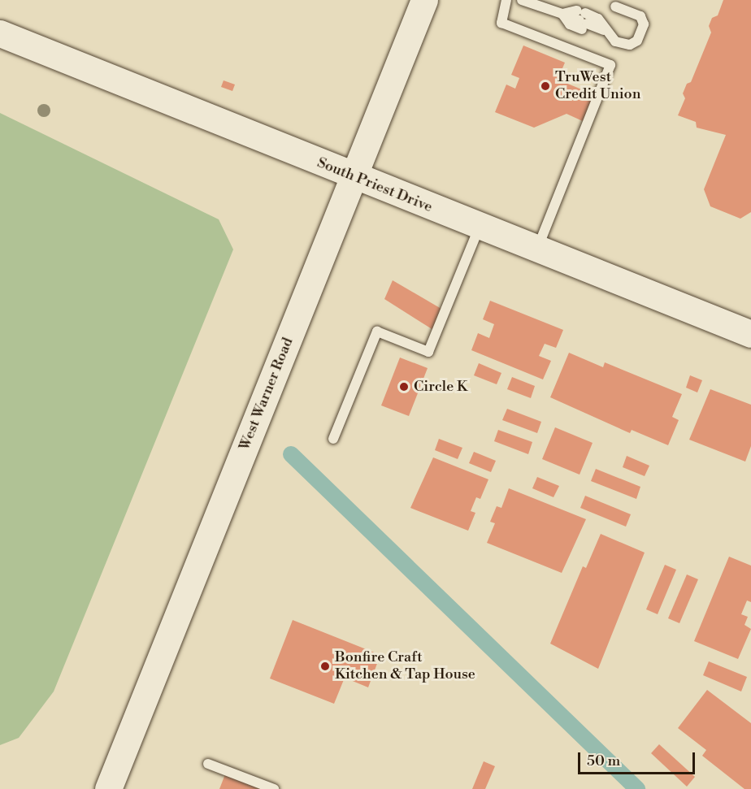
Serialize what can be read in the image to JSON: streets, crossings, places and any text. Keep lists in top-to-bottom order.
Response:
{
  "streets": {
    "main road": ["South Priest Drive", "West Warner Road"]
  },
  "crossings": [
    ["South Priest Drive", "West Warner Road"]
  ],
  "places": ["TruWest Credit Union", "Circle K", "Bonfire Craft Kitchen & Tap House"],
  "scale_bar": "50 m"
}
